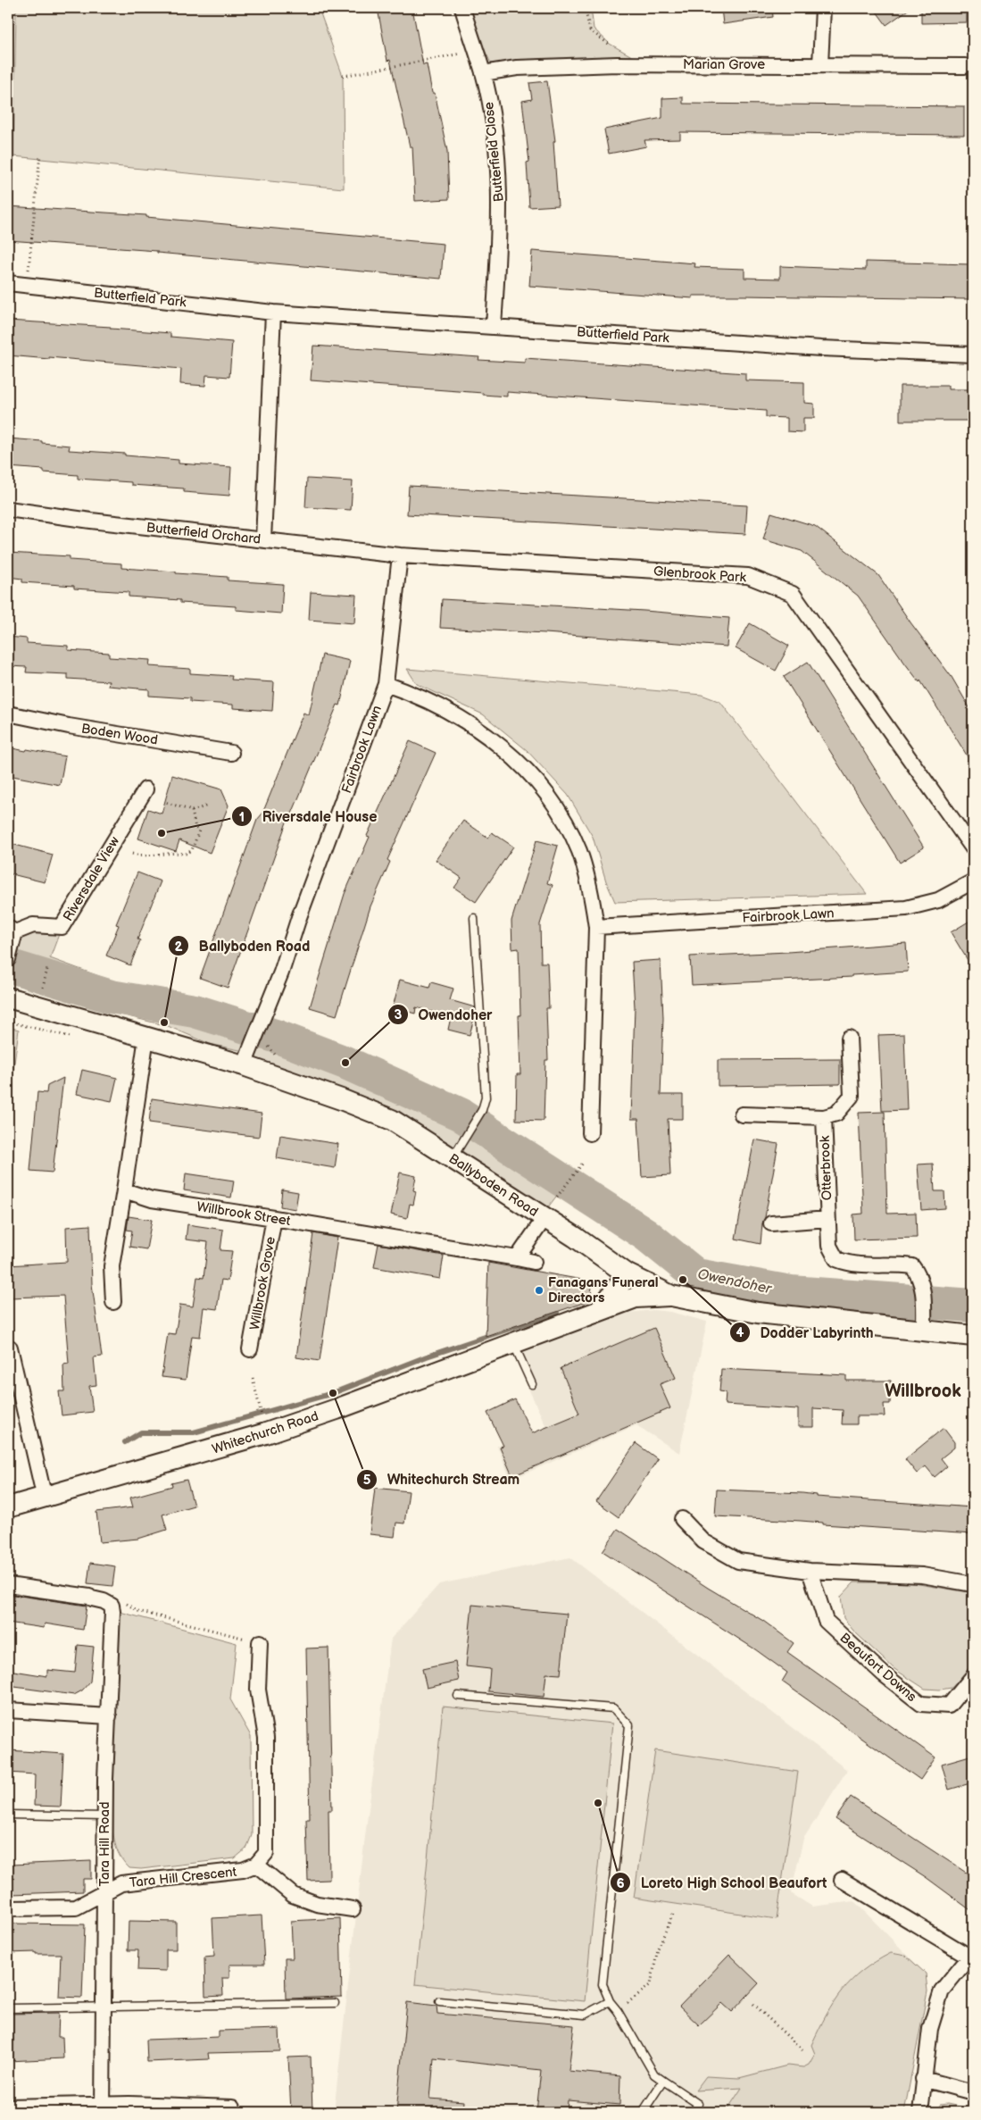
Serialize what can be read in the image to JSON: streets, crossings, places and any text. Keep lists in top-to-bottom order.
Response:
{
  "streets": {
    "main road": ["Ballyboden Road", "Whitechurch Road"],
    "street": [
      "Marian Grove",
      "Butterfield Close",
      "Butterfield Park",
      "Butterfield Orchard",
      "Glenbrook Park",
      "Boden Wood",
      "Fairbrook Lawn",
      "Riversdale View",
      "Otterbrook",
      "Willbrook Street",
      "Willbrook Grove",
      "Beaufort Downs",
      "Tara Hill Road",
      "Tara Hill Crescent"
    ]
  },
  "crossings": [
    ["Marian Grove", "Butterfield Close"],
    ["Butterfield Close", "Butterfield Park"],
    ["Butterfield Orchard", "Glenbrook Park"],
    ["Butterfield Orchard", "Fairbrook Lawn"],
    ["Glenbrook Park", "Fairbrook Lawn"],
    ["Fairbrook Lawn", "Ballyboden Road"],
    ["Ballyboden Road", "Whitechurch Road"],
    ["Willbrook Street", "Willbrook Grove"],
    ["Tara Hill Road", "Tara Hill Crescent"]
  ],
  "districts": ["Willbrook"],
  "water": ["Owendoher"],
  "places": [
    "Riversdale House",
    "Ballyboden Road",
    "Owendoher",
    "Dodder Labyrinth",
    "Fanagans Funeral Directors",
    "Whitechurch Stream",
    "Loreto High School Beaufort"
  ]
}
